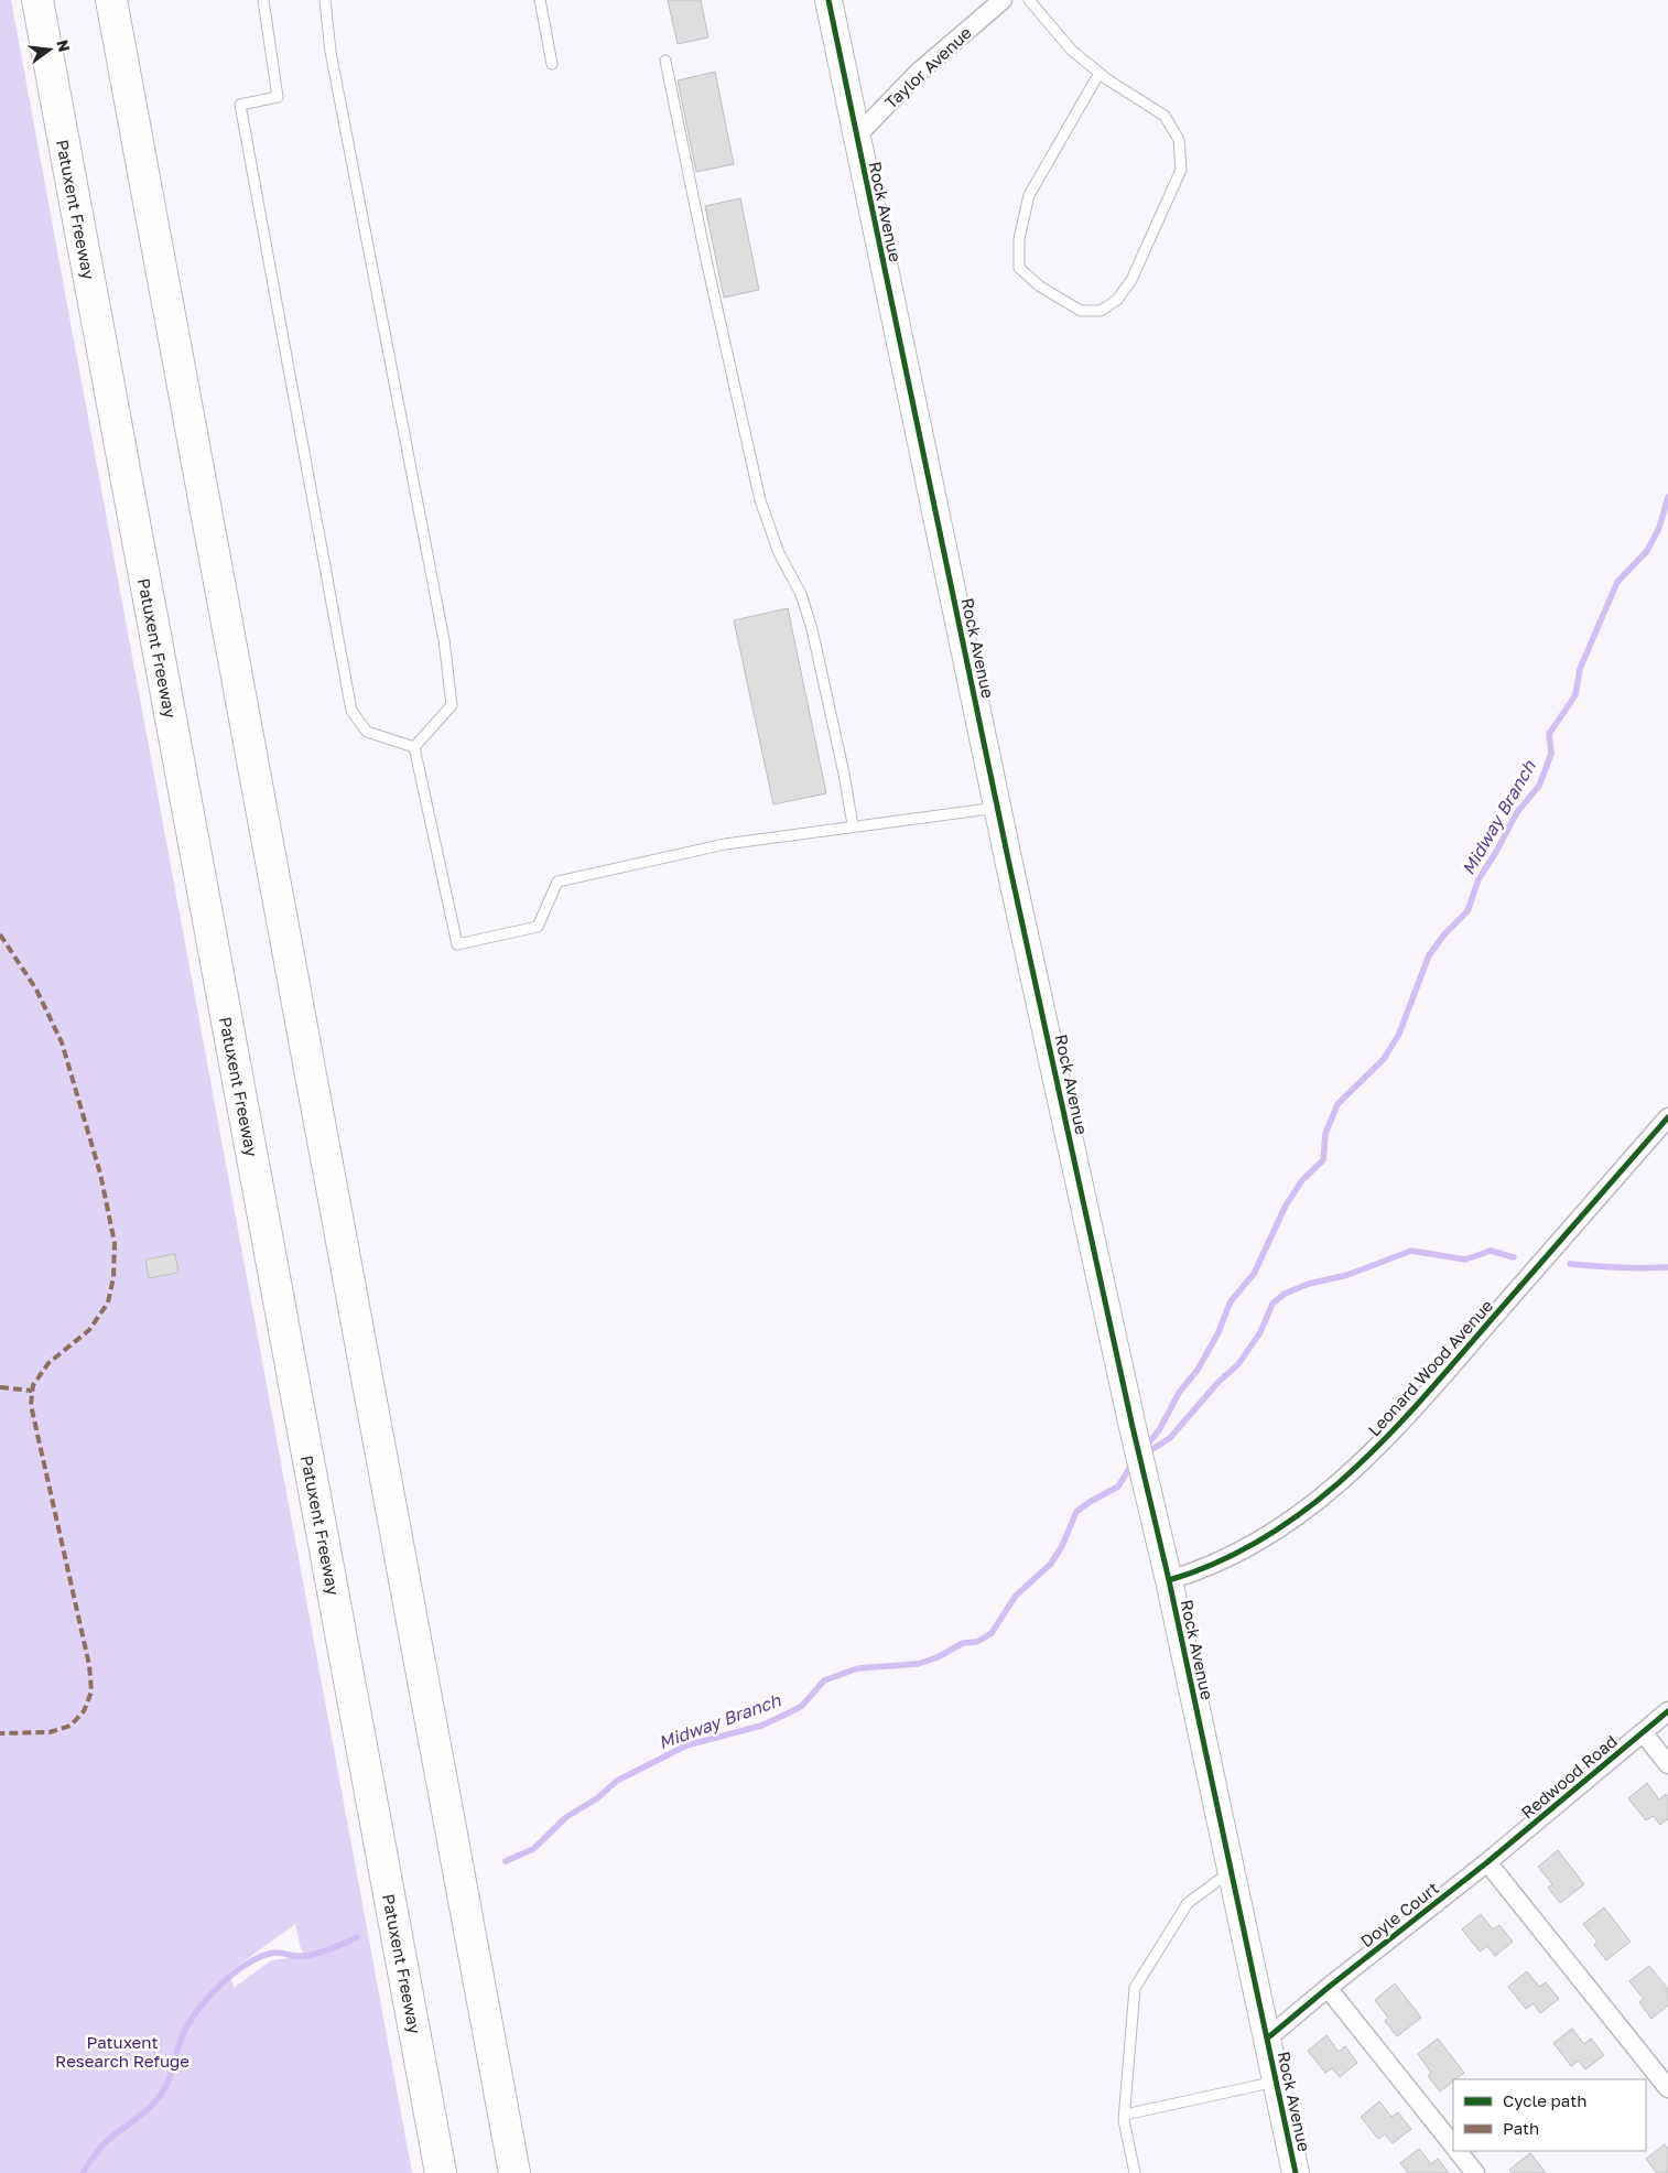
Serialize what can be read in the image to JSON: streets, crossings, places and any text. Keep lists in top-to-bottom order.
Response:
{
  "streets": {
    "highway": ["Patuxent Freeway"],
    "street": [
      "Taylor Avenue",
      "Rock Avenue",
      "Leonard Wood Avenue",
      "Redwood Road",
      "Doyle Court"
    ]
  },
  "crossings": [
    ["Taylor Avenue", "Rock Avenue"],
    ["Rock Avenue", "Leonard Wood Avenue"],
    ["Rock Avenue", "Doyle Court"],
    ["Redwood Road", "Doyle Court"]
  ],
  "water": ["Midway Branch"],
  "parks": ["Patuxent Research Refuge"],
  "legend": ["Cycle path", "Path"],
  "north": "right"
}
